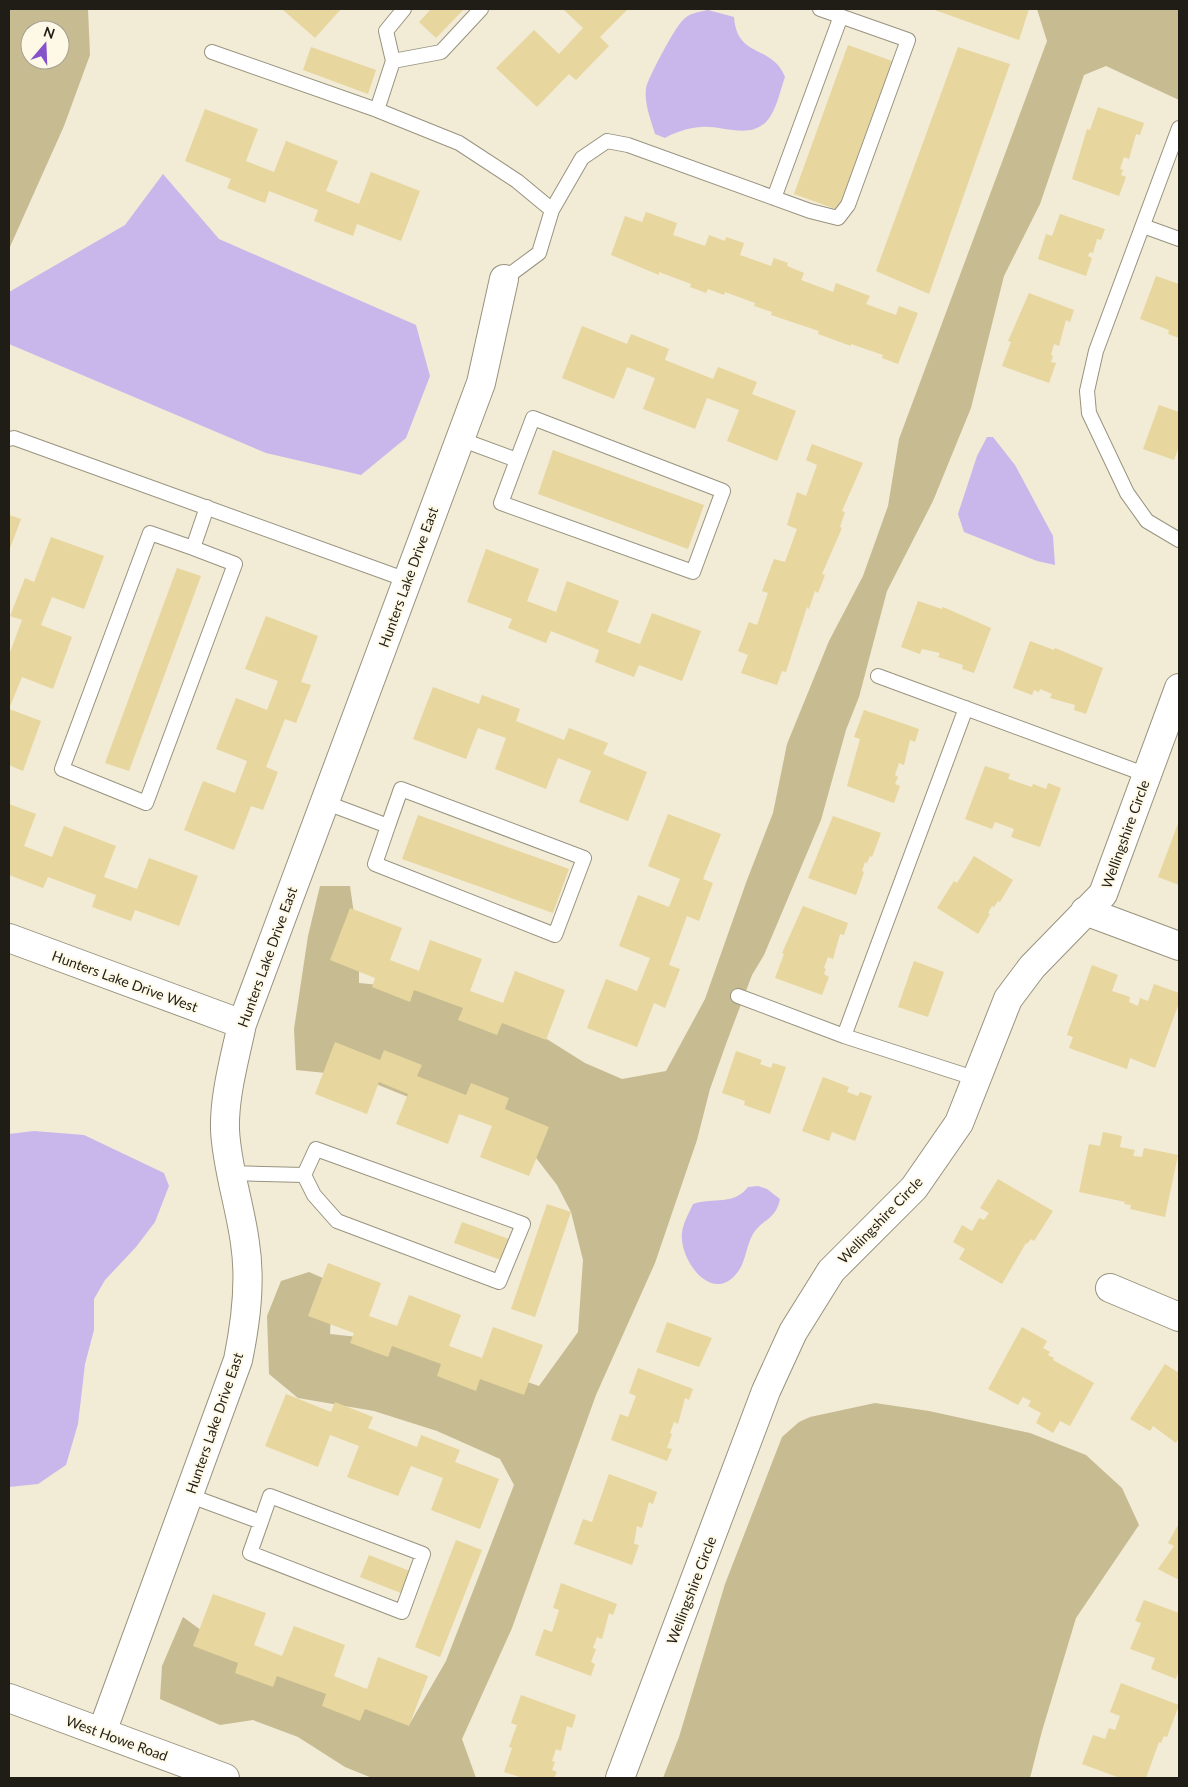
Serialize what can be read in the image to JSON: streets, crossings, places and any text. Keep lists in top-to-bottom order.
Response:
{
  "streets": {
    "street": [
      "Hunters Lake Drive East",
      "Wellingshire Circle",
      "Hunters Lake Drive West",
      "West Howe Road"
    ]
  },
  "crossings": [
    ["Hunters Lake Drive East", "Hunters Lake Drive West"],
    ["Hunters Lake Drive East", "West Howe Road"]
  ],
  "north": "top"
}
